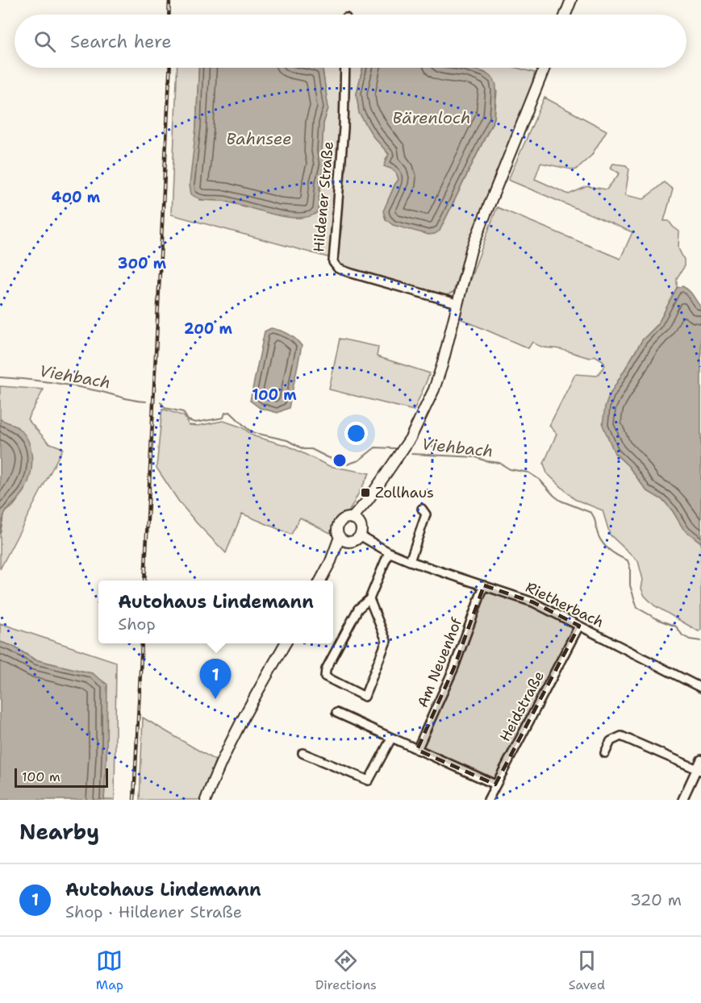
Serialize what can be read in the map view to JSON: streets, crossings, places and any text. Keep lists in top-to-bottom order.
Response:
{
  "streets": {
    "street": [
      "Hildener Straße",
      "Rietherbach",
      "Am Neuenhof",
      "Heidstraße"
    ]
  },
  "crossings": [
    ["Rietherbach", "Am Neuenhof"],
    ["Rietherbach", "Heidstraße"]
  ],
  "water": ["Bärenloch", "Bahnsee", "Viehbach"],
  "places": {
    "transit": ["Zollhaus"]
  },
  "scale_bar": "100 m",
  "page": {
    "search": "Search here",
    "popup": ["Autohaus Lindemann", "Shop"],
    "pins": "1",
    "scale": "100 m",
    "heading": "Nearby",
    "list": [
      {
        "mark": "1",
        "name": "Autohaus Lindemann",
        "note": "Shop · Hildener Straße",
        "value": "320 m"
      }
    ],
    "nav": ["Map", "Directions", "Saved"]
  },
  "rings": [
    "400 m",
    "300 m",
    "200 m",
    "100 m"
  ]
}
